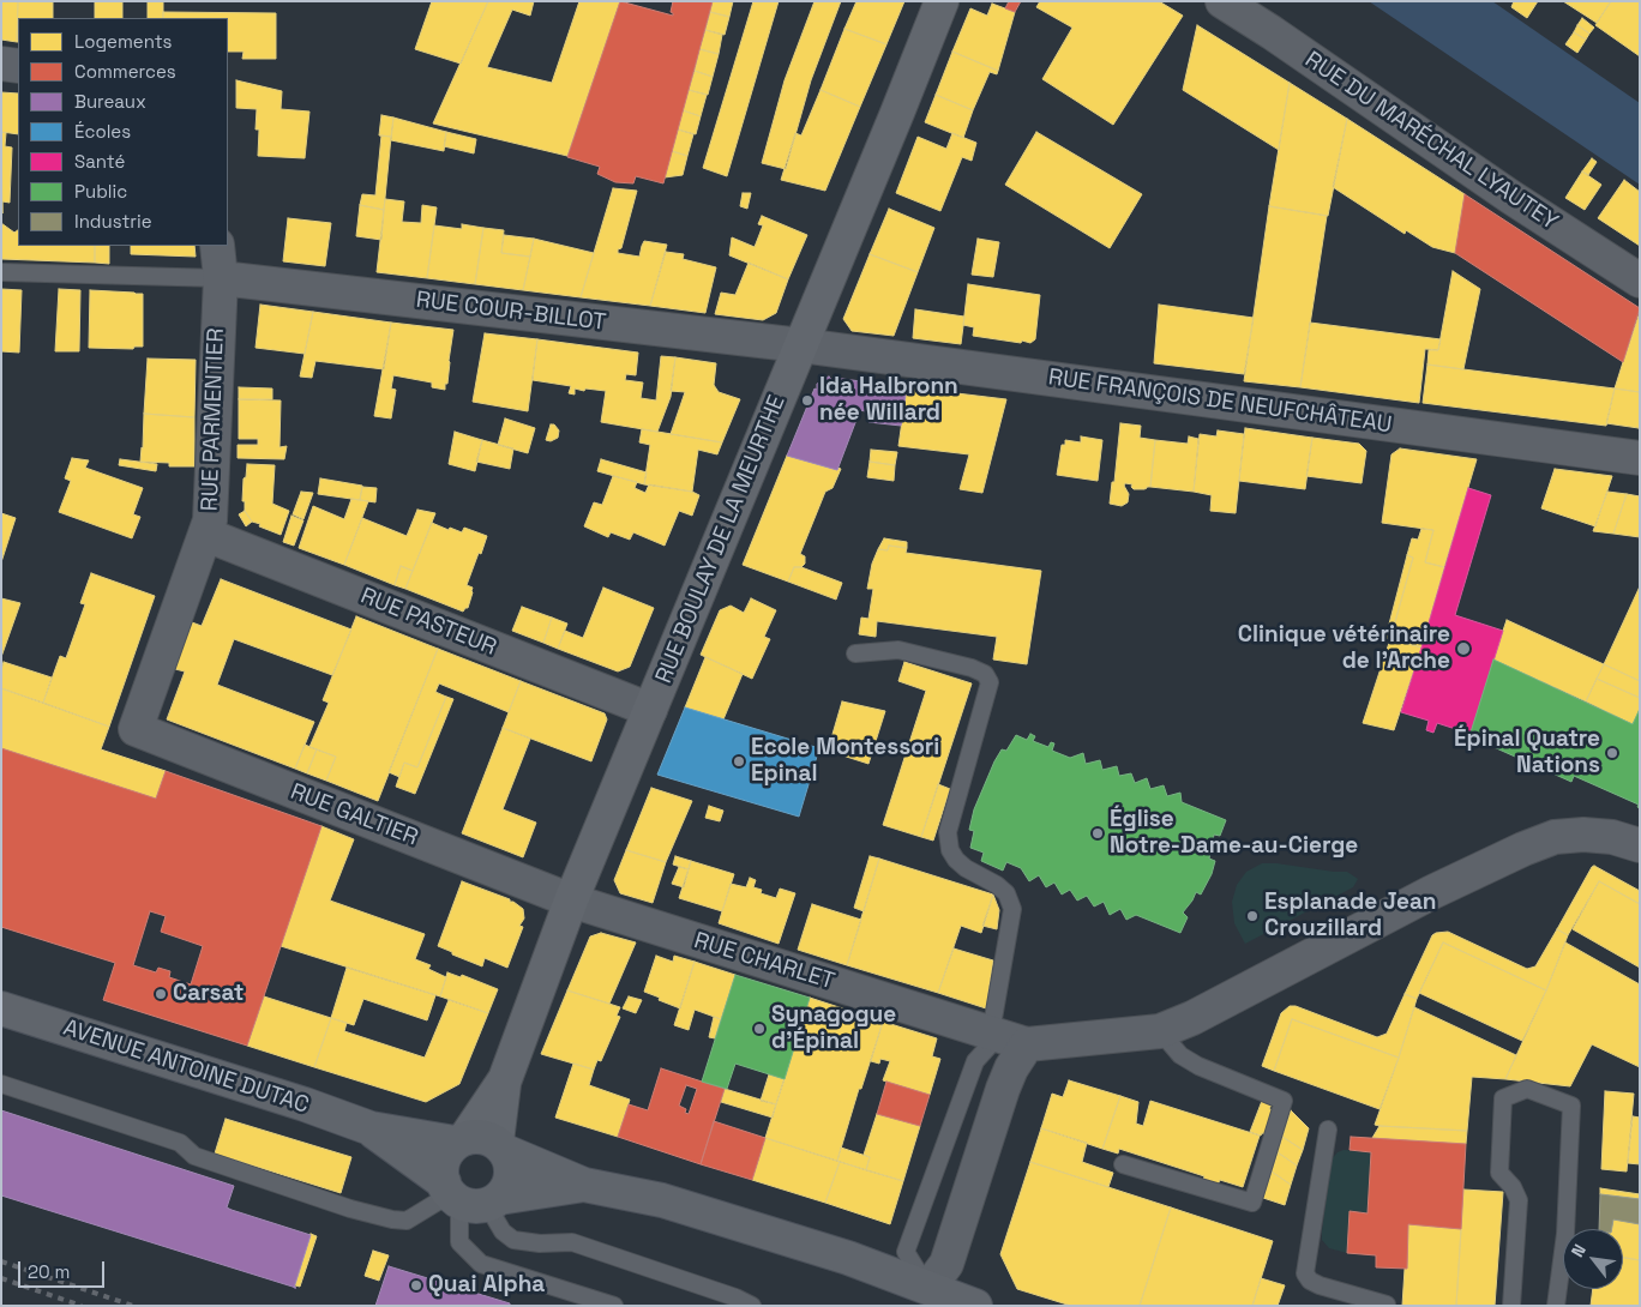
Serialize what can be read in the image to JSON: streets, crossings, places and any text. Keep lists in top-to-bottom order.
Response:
{
  "streets": {
    "main road": ["RUE BOULAY DE LA MEURTHE", "AVENUE ANTOINE DUTAC"],
    "street": [
      "RUE DU MARÉCHAL LYAUTEY",
      "RUE COUR-BILLOT",
      "RUE FRANÇOIS DE NEUFCHÂTEAU",
      "RUE PARMENTIER",
      "RUE PASTEUR",
      "RUE GALTIER",
      "RUE CHARLET"
    ]
  },
  "crossings": [
    ["RUE COUR-BILLOT", "RUE FRANÇOIS DE NEUFCHÂTEAU"],
    ["RUE COUR-BILLOT", "RUE PARMENTIER"],
    ["RUE COUR-BILLOT", "RUE BOULAY DE LA MEURTHE"],
    ["RUE FRANÇOIS DE NEUFCHÂTEAU", "RUE BOULAY DE LA MEURTHE"],
    ["RUE PARMENTIER", "RUE PASTEUR"],
    ["RUE PARMENTIER", "RUE GALTIER"],
    ["RUE BOULAY DE LA MEURTHE", "RUE PASTEUR"],
    ["RUE BOULAY DE LA MEURTHE", "RUE GALTIER"],
    ["RUE BOULAY DE LA MEURTHE", "RUE CHARLET"],
    ["RUE BOULAY DE LA MEURTHE", "AVENUE ANTOINE DUTAC"],
    ["RUE GALTIER", "RUE CHARLET"]
  ],
  "places": [
    "Ida Halbronn née Willard",
    "Clinique vétérinaire de l'Arche",
    "Épinal Quatre Nations",
    "Ecole Montessori Epinal",
    "Église Notre-Dame-au-Cierge",
    "Esplanade Jean Crouzillard",
    "Carsat",
    "Synagogue d'Épinal",
    "Quai Alpha"
  ],
  "legend": [
    "Logements",
    "Commerces",
    "Bureaux",
    "Écoles",
    "Santé",
    "Public",
    "Industrie"
  ],
  "scale_bar": "20 m",
  "north": "top left"
}
